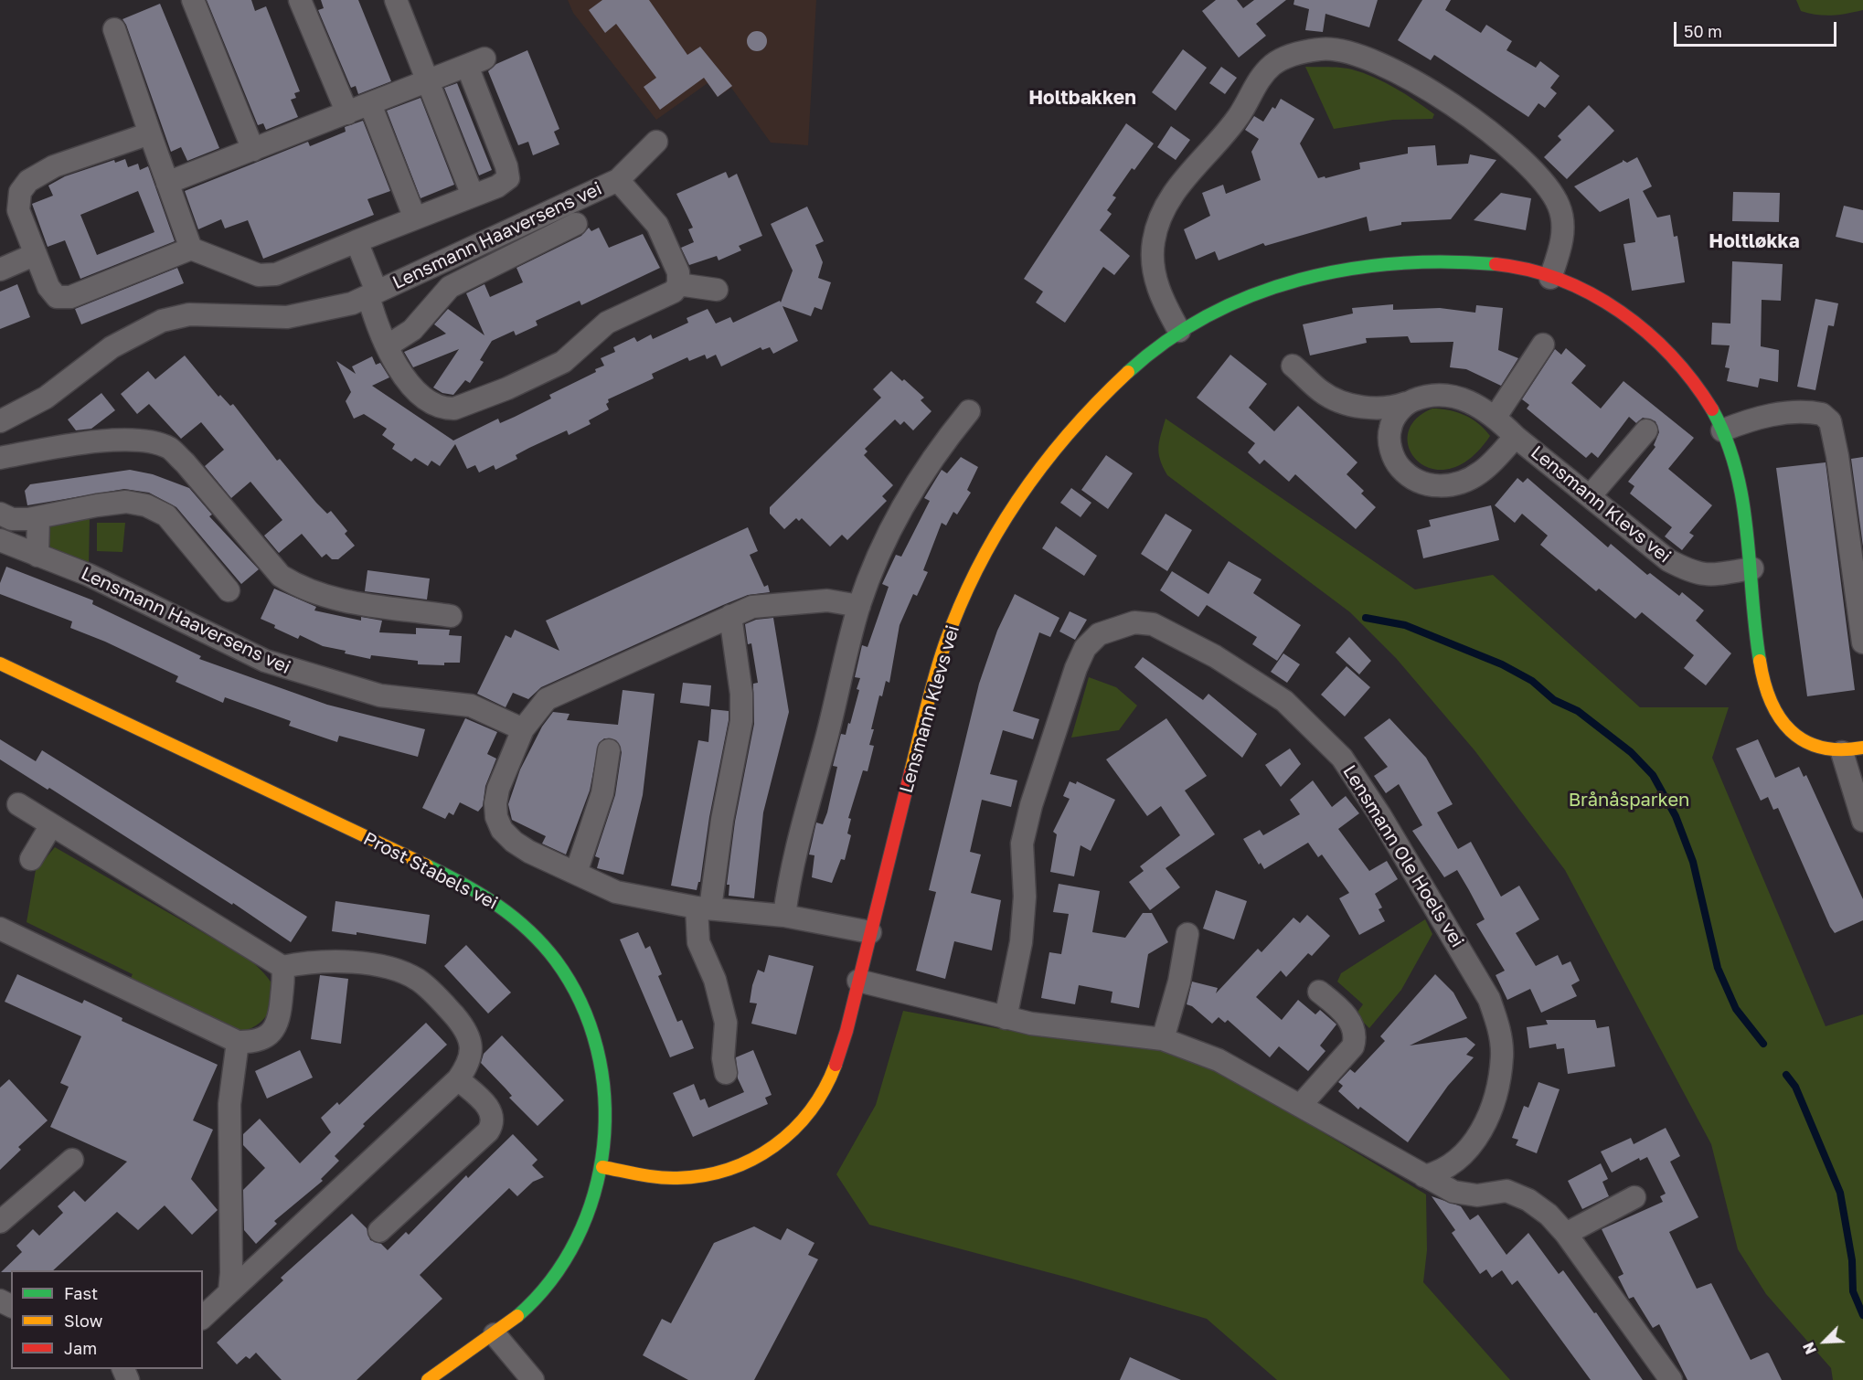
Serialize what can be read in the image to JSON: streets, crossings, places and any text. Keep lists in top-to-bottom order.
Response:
{
  "streets": {
    "street": [
      "Lensmann Haaversens vei",
      "Lensmann Klevs vei",
      "Lensmann Ole Hoels vei",
      "Prost Stabels vei"
    ]
  },
  "crossings": [
    ["Lensmann Klevs vei", "Prost Stabels vei"]
  ],
  "districts": ["Holtbakken", "Holtløkka"],
  "parks": ["Brånåsparken"],
  "legend": ["Fast", "Slow", "Jam"],
  "scale_bar": "50 m",
  "north": "bottom left"
}
